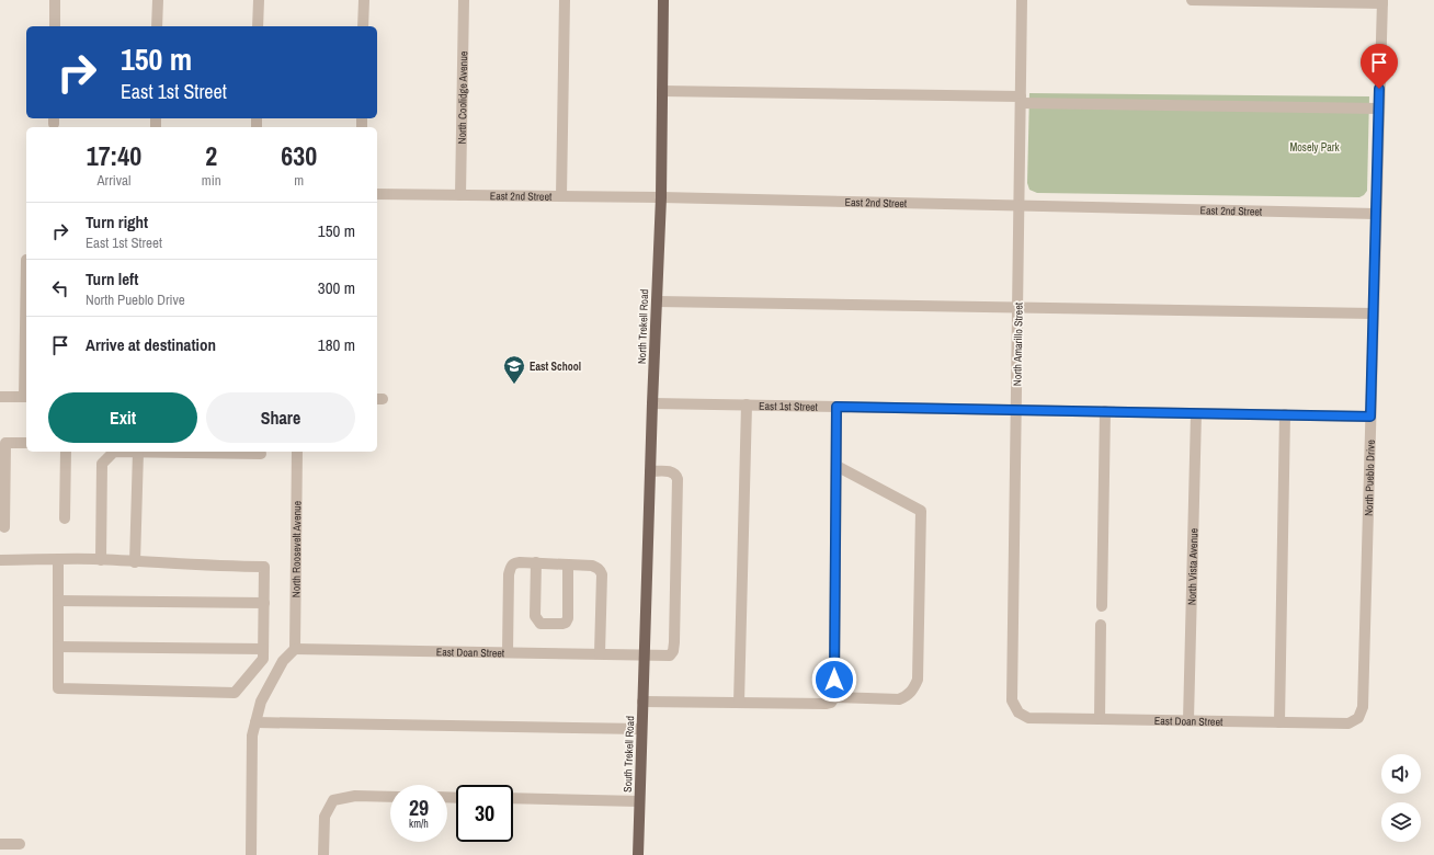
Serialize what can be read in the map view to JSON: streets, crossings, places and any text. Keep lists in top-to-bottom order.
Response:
{
  "streets": {
    "main road": ["North Trekell Road", "South Trekell Road"],
    "street": [
      "North Coolidge Avenue",
      "East 2nd Street",
      "North Amarillo Street",
      "East 1st Street",
      "North Pueblo Drive",
      "North Roosevelt Avenue",
      "North Vista Avenue",
      "East Doan Street"
    ]
  },
  "crossings": [
    ["North Coolidge Avenue", "East 2nd Street"],
    ["East 2nd Street", "North Trekell Road"],
    ["East 2nd Street", "North Amarillo Street"],
    ["East 2nd Street", "North Pueblo Drive"],
    ["North Trekell Road", "East 1st Street"],
    ["North Trekell Road", "East Doan Street"],
    ["North Trekell Road", "South Trekell Road"],
    ["North Amarillo Street", "East 1st Street"],
    ["North Amarillo Street", "East Doan Street"],
    ["East 1st Street", "North Pueblo Drive"],
    ["East 1st Street", "North Vista Avenue"],
    ["North Pueblo Drive", "East Doan Street"],
    ["North Roosevelt Avenue", "East Doan Street"],
    ["North Vista Avenue", "East Doan Street"],
    ["East Doan Street", "South Trekell Road"]
  ],
  "parks": ["Mosely Park"],
  "places": {
    "school or university": ["East School"]
  },
  "page": {
    "turn": ["150 m", "East 1st Street"],
    "eta": [
      "17:40",
      "Arrival",
      "2",
      "min",
      "630",
      "m"
    ],
    "list": [
      {
        "name": "Turn right",
        "note": "East 1st Street",
        "value": "150 m"
      },
      {
        "name": "Turn left",
        "note": "North Pueblo Drive",
        "value": "300 m"
      },
      {
        "name": "Arrive at destination",
        "value": "180 m"
      }
    ],
    "buttons": ["Exit", "Share"],
    "speed": "29 km/h",
    "limit": "30"
  }
}
